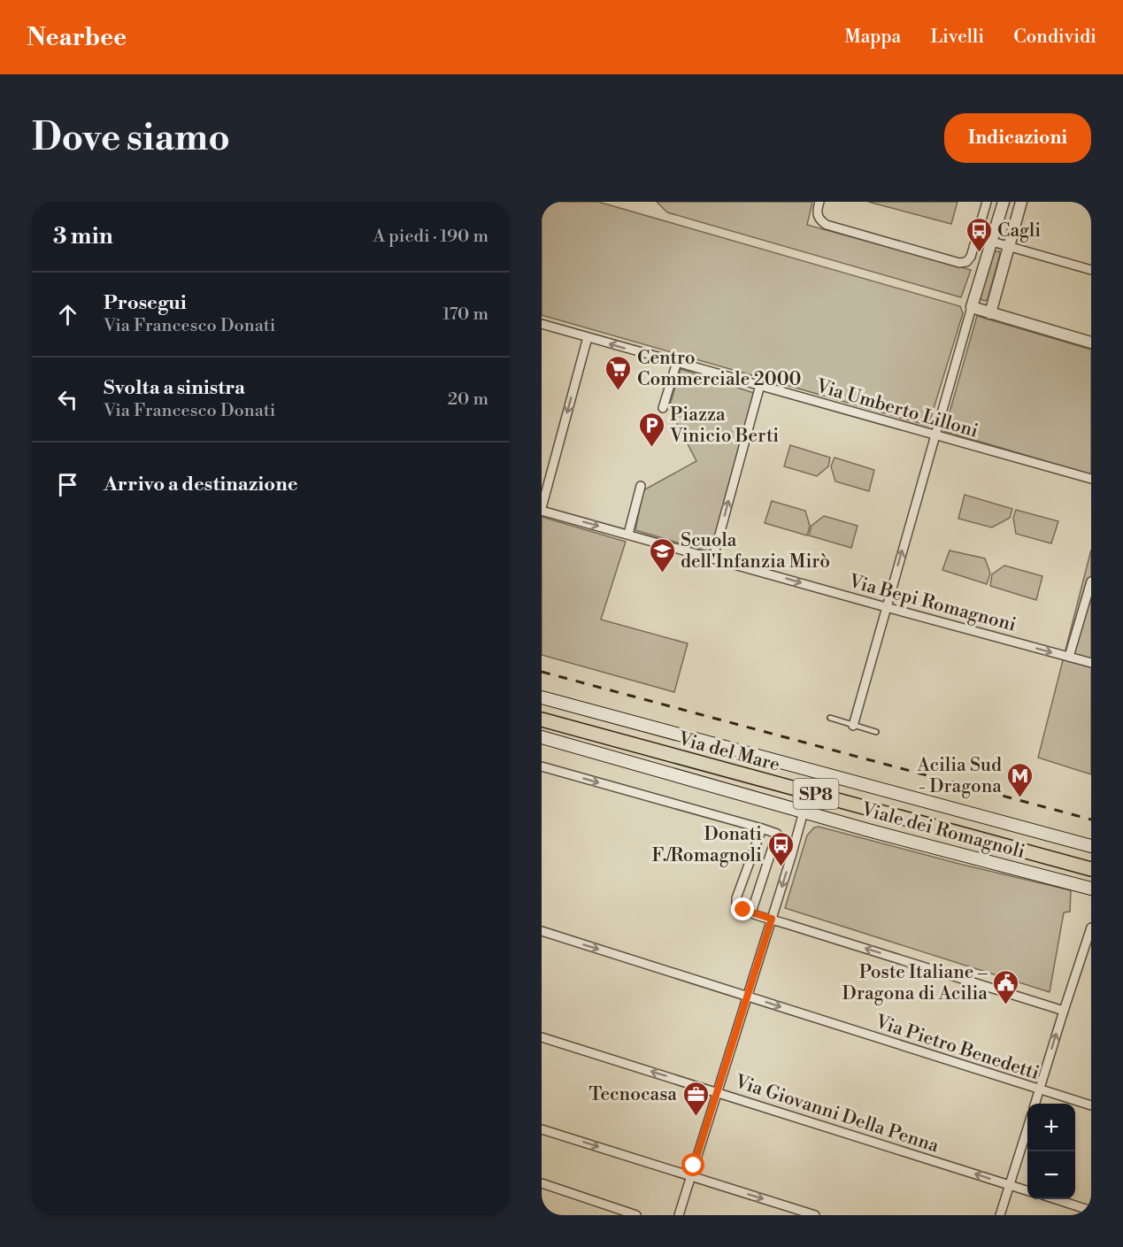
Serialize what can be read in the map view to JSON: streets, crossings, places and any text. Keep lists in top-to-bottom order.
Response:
{
  "streets": {
    "main road": ["Via del Mare", "SP8", "Viale dei Romagnoli"],
    "street": [
      "Via Umberto Lilloni",
      "Via Bepi Romagnoni",
      "Via Pietro Benedetti",
      "Via Giovanni Della Penna"
    ]
  },
  "one_way": ["Via Bepi Romagnoni", "Via Pietro Benedetti", "Via Giovanni Della Penna"],
  "places": {
    "bus stop": ["Cagli", "Donati F./Romagnoli"],
    "supermarket": ["Centro Commerciale 2000"],
    "parking": ["Piazza Vinicio Berti"],
    "school or university": ["Scuola dell'Infanzia Mirò"],
    "metro station": ["Acilia Sud - Dragona"],
    "public building": ["Poste Italiane – Dragona di Acilia"],
    "office": ["Tecnocasa"]
  },
  "page": {
    "header": "Nearbee",
    "nav": ["Mappa", "Livelli", "Condividi"],
    "buttons": "Indicazioni",
    "title": "Dove siamo",
    "heading": ["3 min", "A piedi · 190 m"],
    "list": [
      ["Prosegui", "Via Francesco Donati", "170 m"],
      ["Svolta a sinistra", "Via Francesco Donati", "20 m"],
      "Arrivo a destinazione"
    ],
    "map_buttons": ["+", "−"]
  }
}
